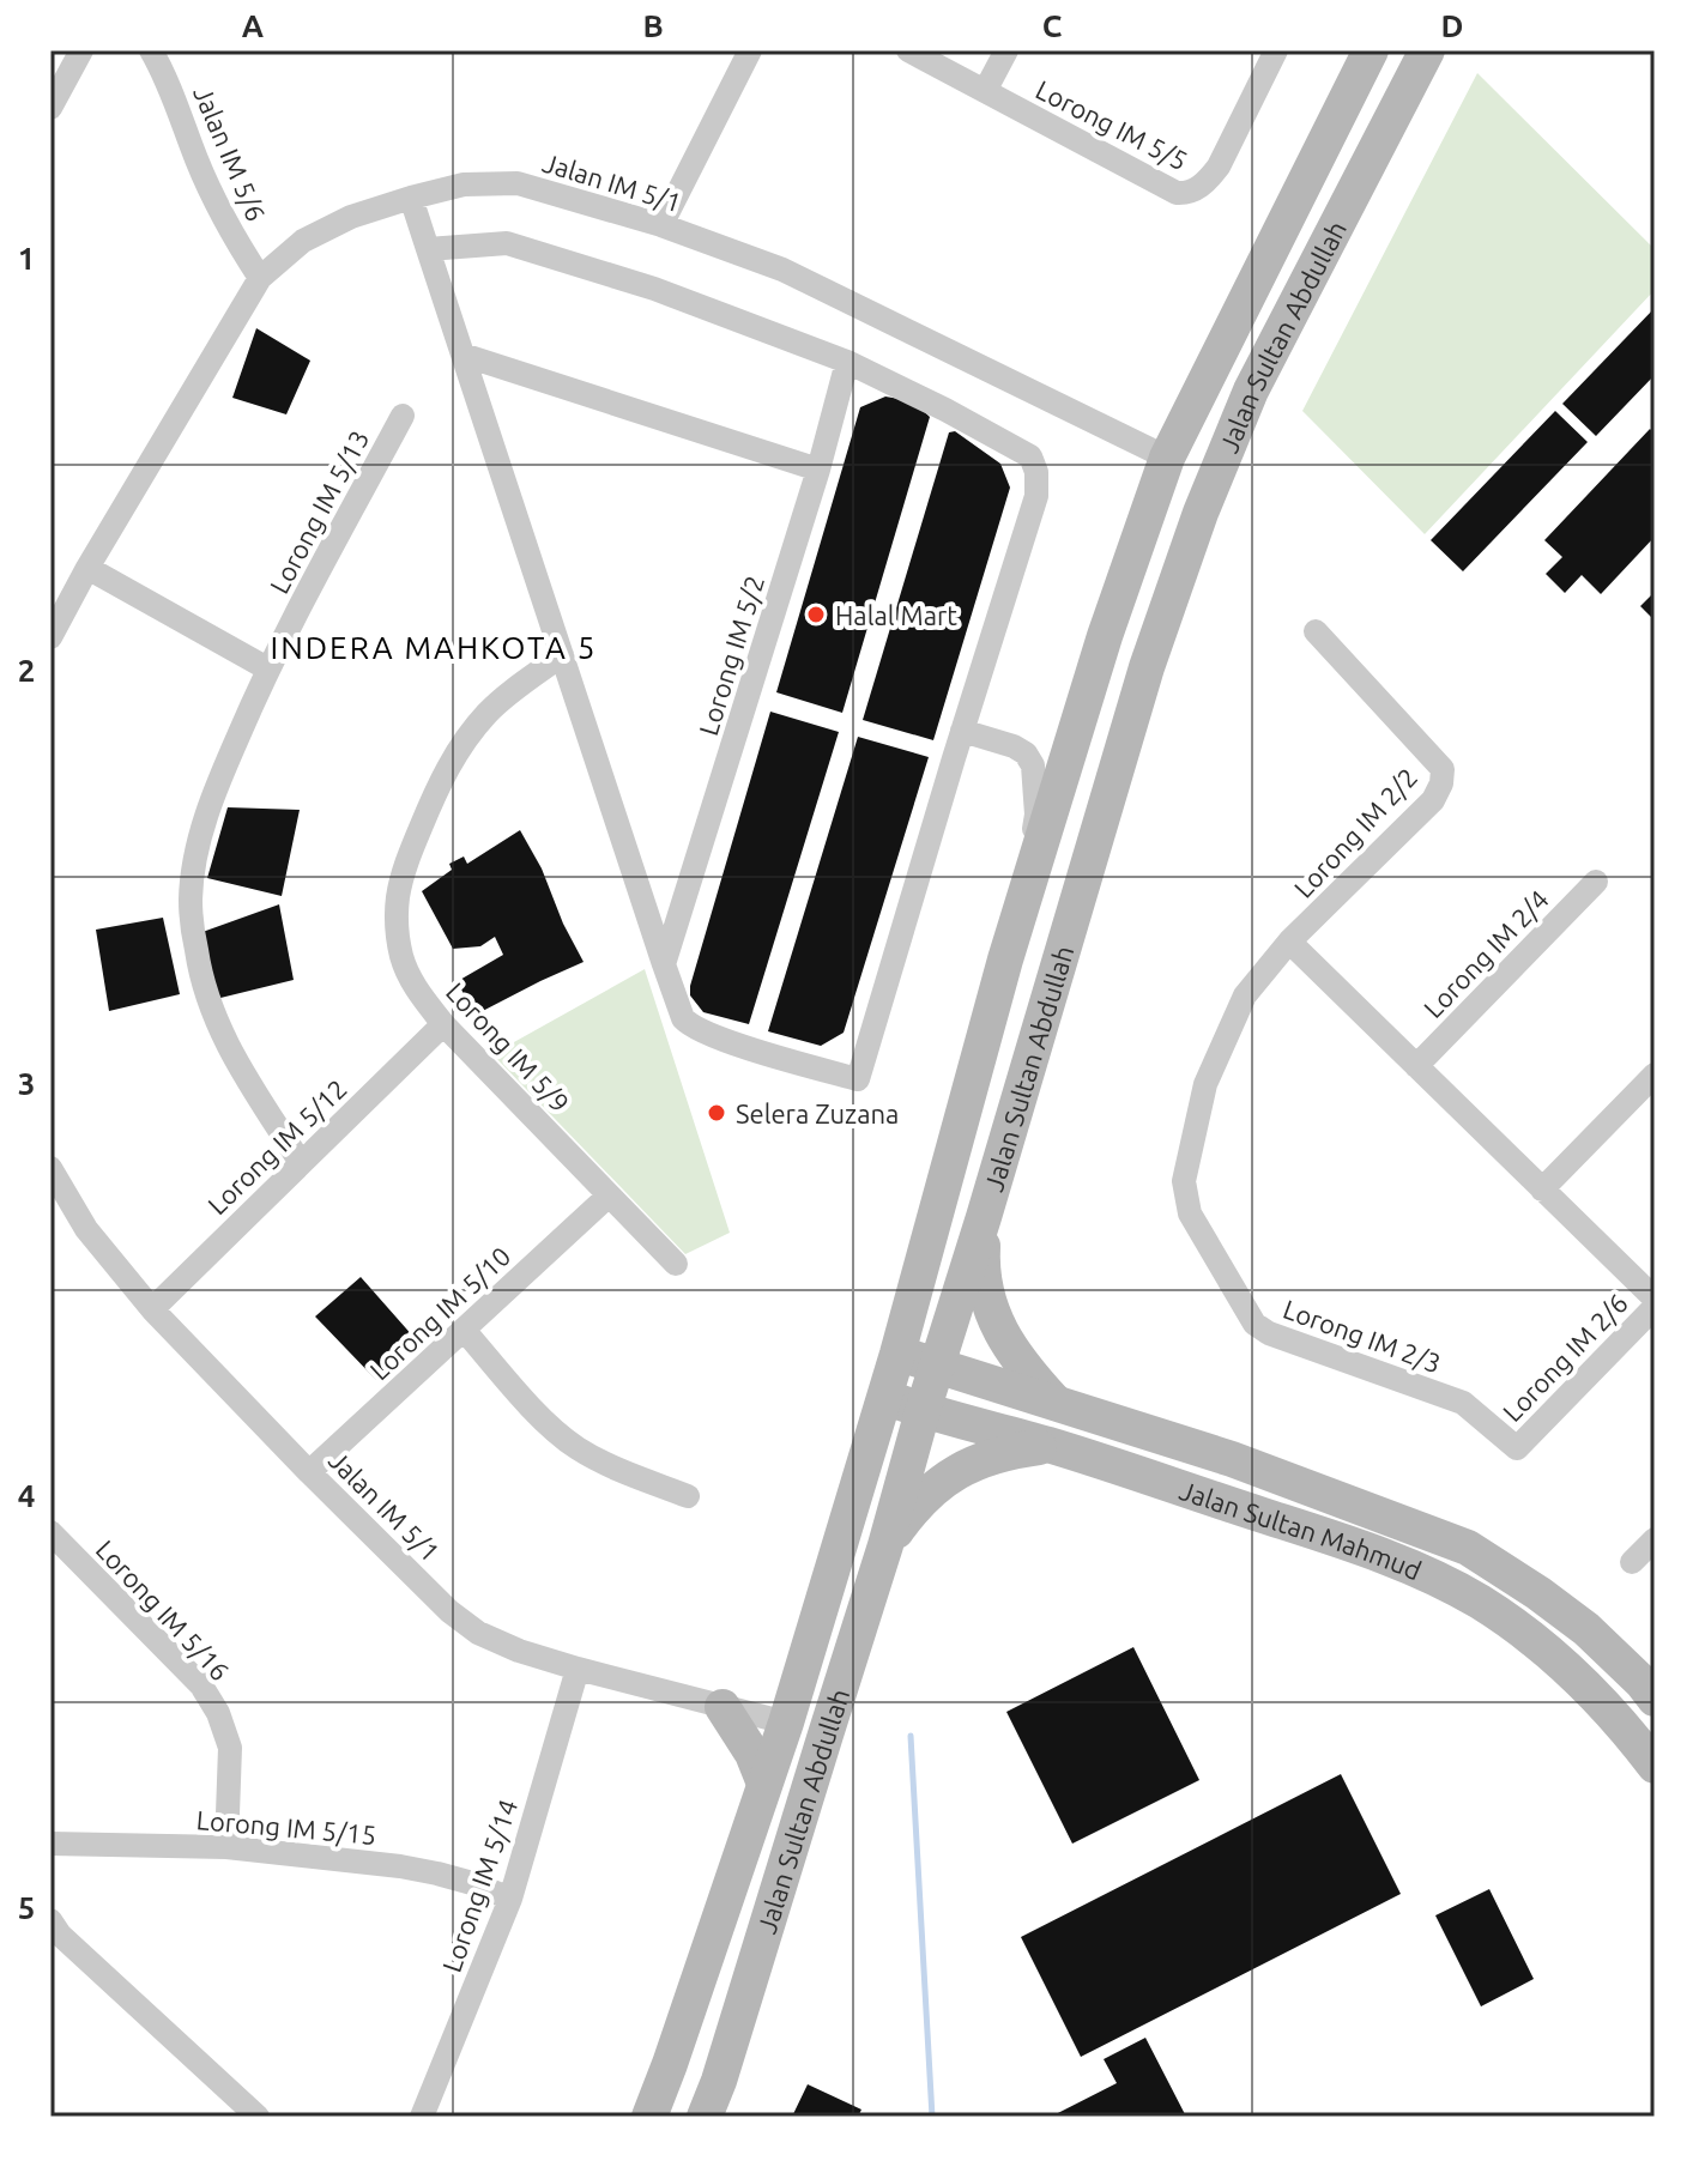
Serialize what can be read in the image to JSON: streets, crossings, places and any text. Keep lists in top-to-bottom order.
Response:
{
  "streets": {
    "main road": ["Jalan Sultan Abdullah", "Jalan Sultan Mahmud"],
    "street": [
      "Lorong IM 5/5",
      "Jalan IM 5/6",
      "Jalan IM 5/1",
      "Lorong IM 5/13",
      "Lorong IM 5/2",
      "Lorong IM 2/2",
      "Lorong IM 2/4",
      "Lorong IM 5/9",
      "Lorong IM 5/12",
      "Lorong IM 5/10",
      "Lorong IM 2/3",
      "Lorong IM 2/6",
      "Lorong IM 5/16",
      "Lorong IM 5/15",
      "Lorong IM 5/14"
    ]
  },
  "crossings": [
    ["Jalan IM 5/6", "Jalan IM 5/1"],
    ["Jalan IM 5/1", "Jalan Sultan Abdullah"],
    ["Jalan IM 5/1", "Lorong IM 5/12"],
    ["Jalan IM 5/1", "Lorong IM 5/10"],
    ["Jalan IM 5/1", "Lorong IM 5/14"],
    ["Jalan Sultan Abdullah", "Jalan Sultan Mahmud"],
    ["Lorong IM 5/13", "Lorong IM 5/12"],
    ["Lorong IM 2/2", "Lorong IM 2/3"],
    ["Lorong IM 5/9", "Lorong IM 5/12"],
    ["Lorong IM 5/9", "Lorong IM 5/10"],
    ["Lorong IM 2/3", "Lorong IM 2/6"],
    ["Lorong IM 5/16", "Lorong IM 5/15"],
    ["Lorong IM 5/15", "Lorong IM 5/14"]
  ],
  "districts": ["INDERA MAHKOTA 5"],
  "places": ["Halal Mart", "Selera Zuzana"],
  "grid": {
    "columns": [
      "A",
      "B",
      "C",
      "D"
    ],
    "rows": [
      "1",
      "2",
      "3",
      "4",
      "5"
    ]
  }
}
